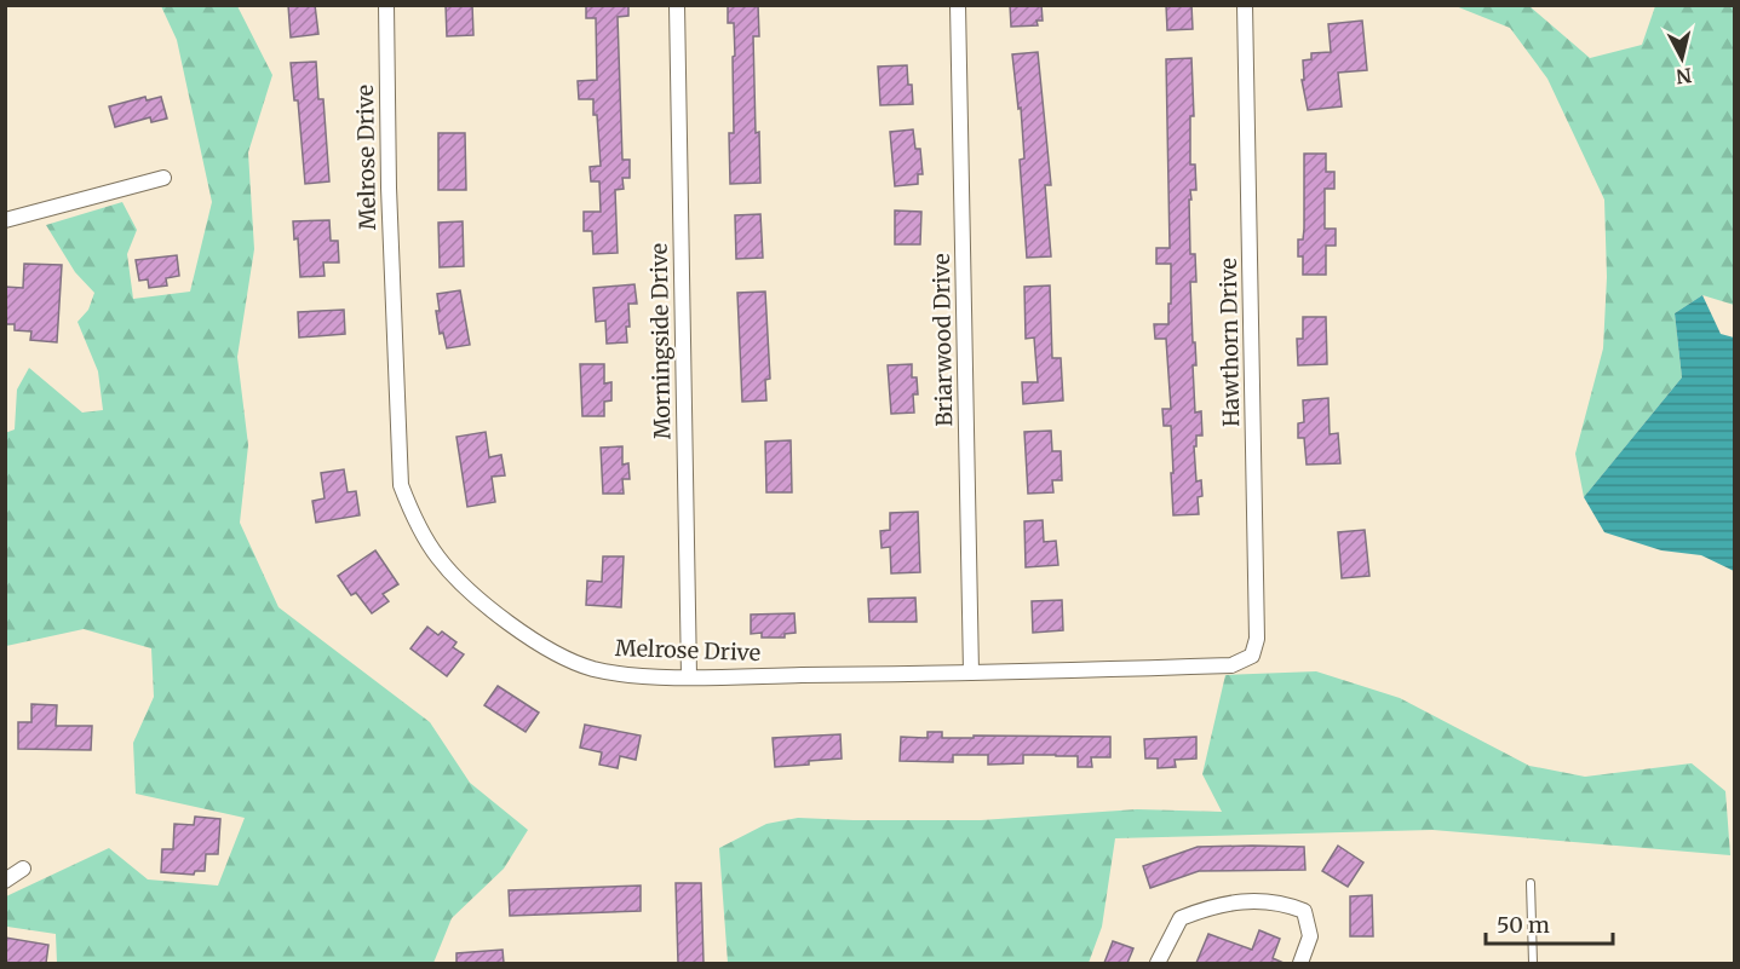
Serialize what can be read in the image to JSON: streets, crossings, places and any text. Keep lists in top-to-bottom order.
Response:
{
  "streets": {
    "street": [
      "Melrose Drive",
      "Briarwood Drive",
      "Morningside Drive",
      "Hawthorn Drive"
    ]
  },
  "crossings": [
    ["Melrose Drive", "Briarwood Drive"],
    ["Melrose Drive", "Morningside Drive"],
    ["Melrose Drive", "Hawthorn Drive"]
  ],
  "scale_bar": "50 m",
  "north": "bottom"
}
